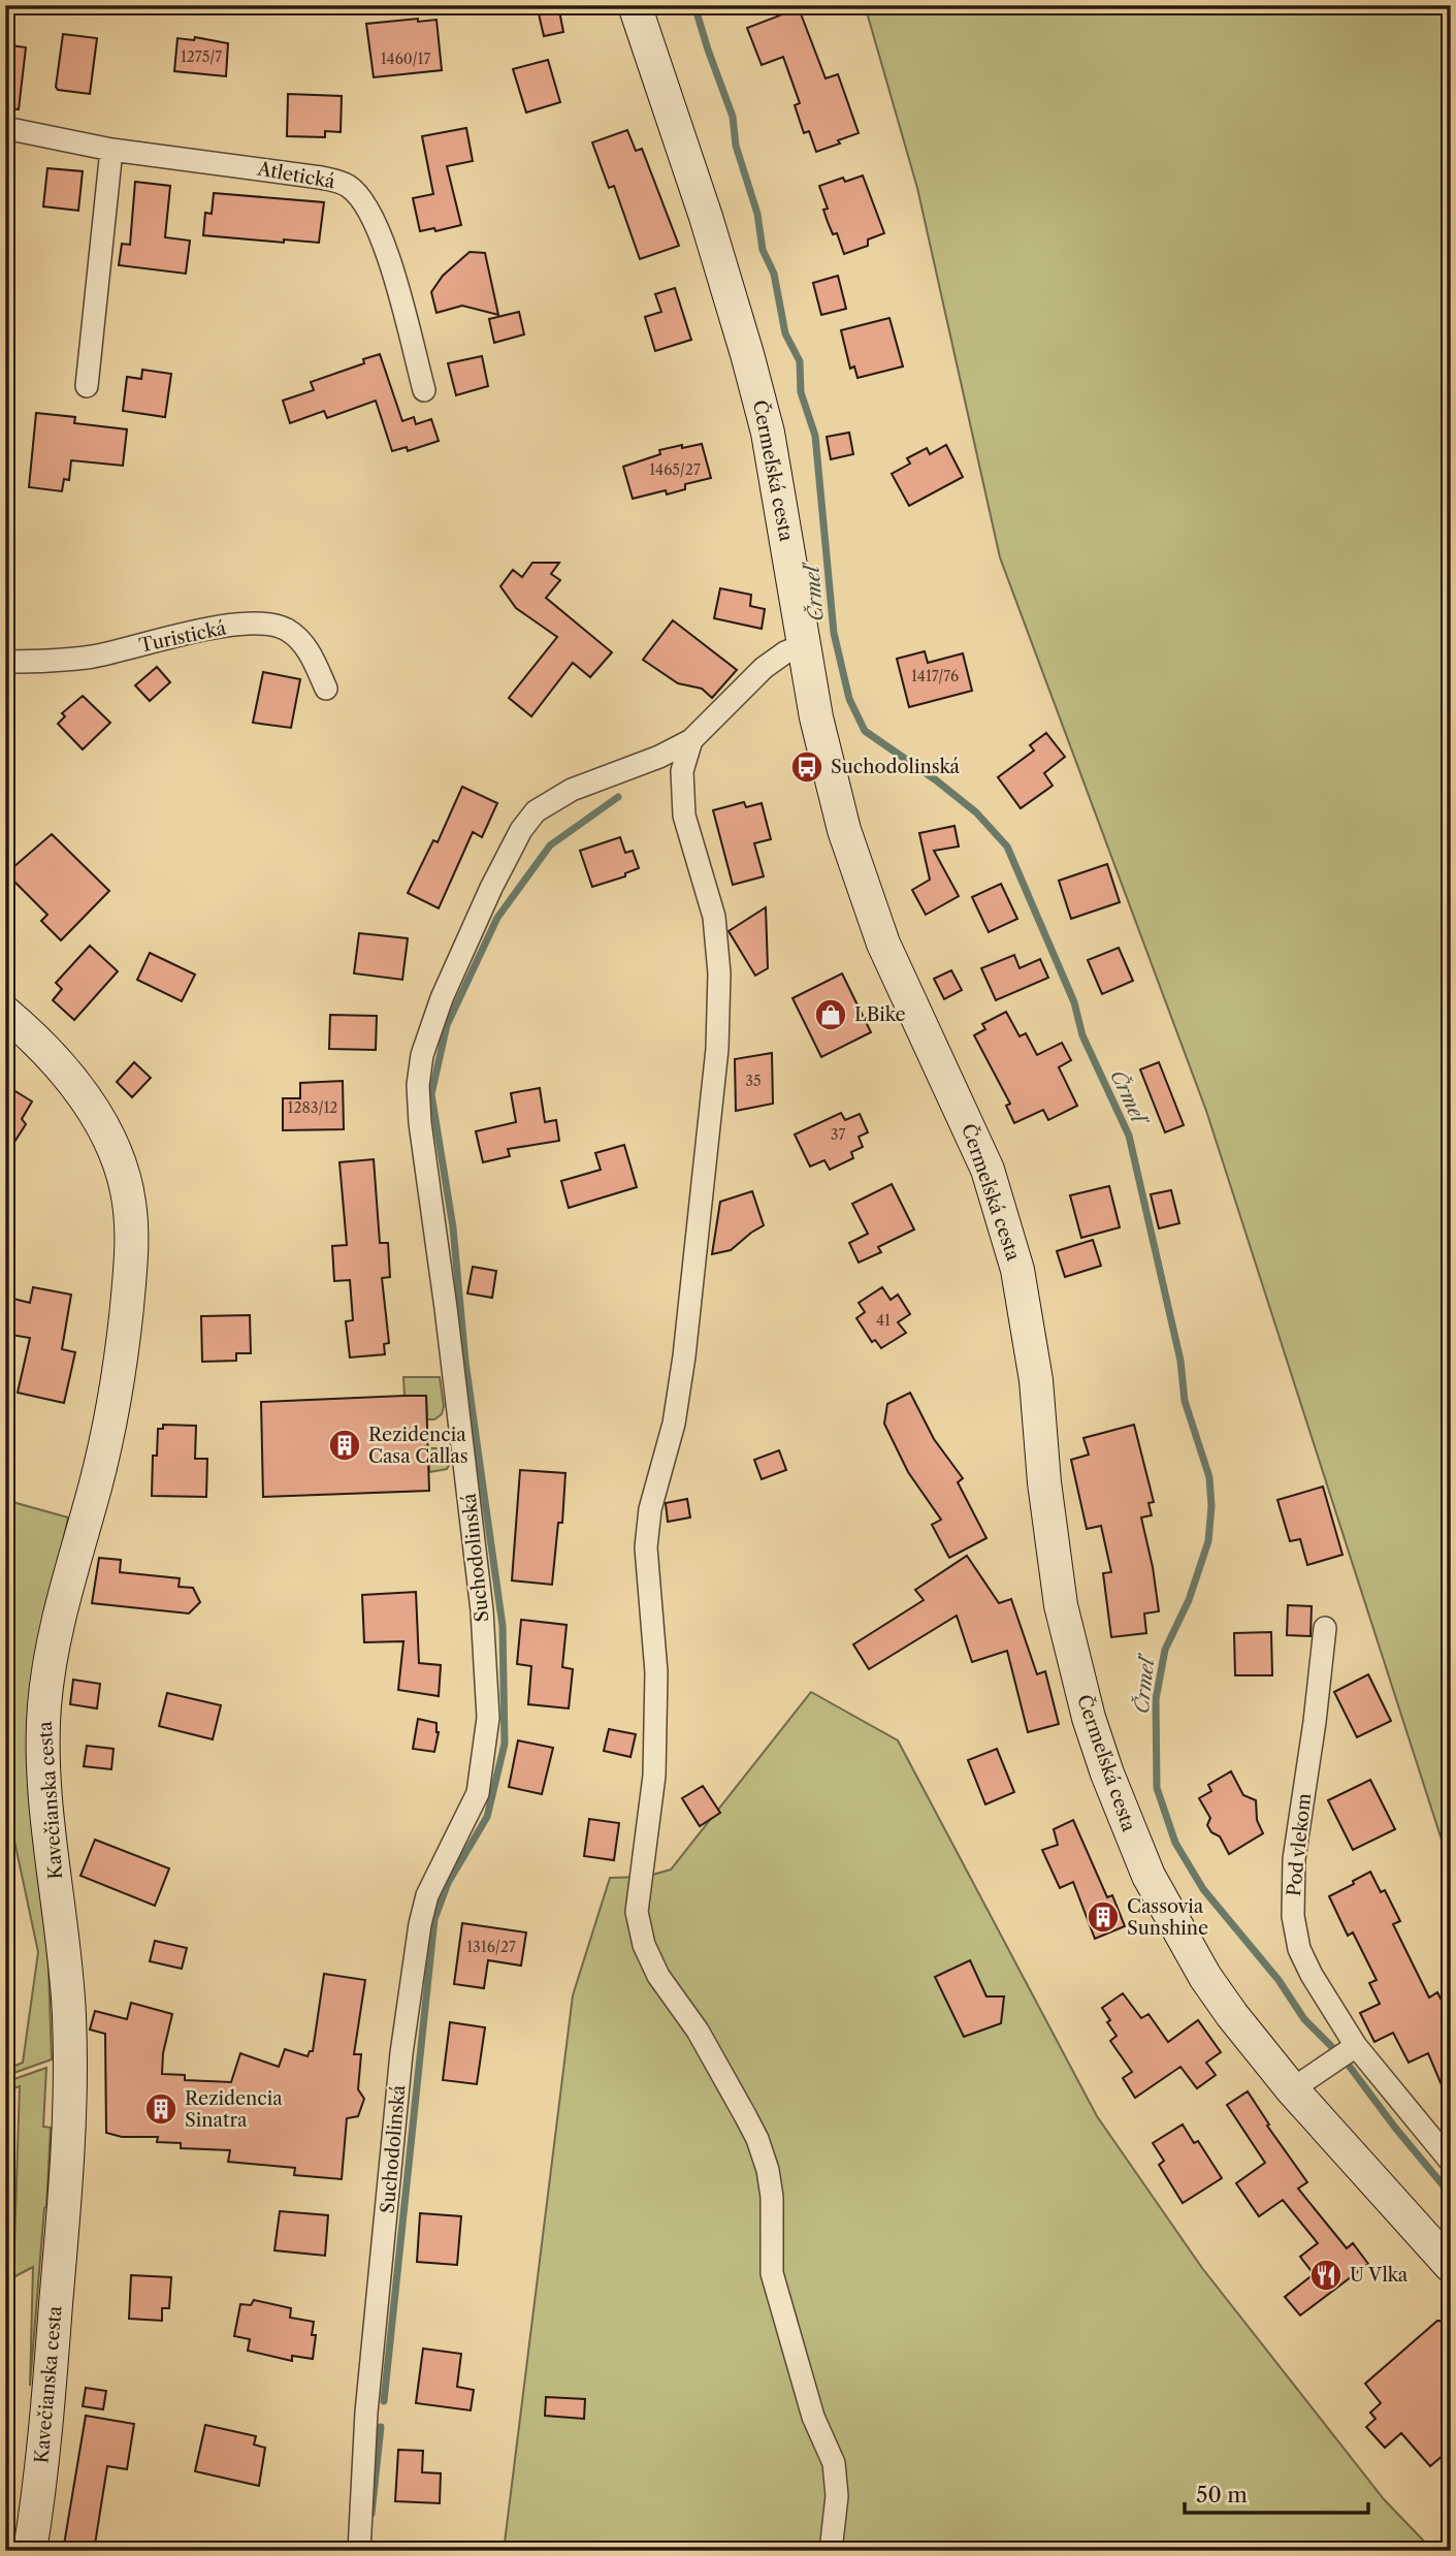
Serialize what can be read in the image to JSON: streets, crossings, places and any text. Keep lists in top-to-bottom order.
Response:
{
  "streets": {
    "main road": ["Čermeľská cesta", "Kavečianska cesta"],
    "street": [
      "Atletická",
      "Turistická",
      "Suchodolinská",
      "Pod vlekom"
    ]
  },
  "crossings": [
    ["Čermeľská cesta", "Suchodolinská"]
  ],
  "water": ["Črmeľ"],
  "places": {
    "bus stop": ["Suchodolinská"],
    "shop": ["LBike"],
    "building": ["Rezidencia Casa Callas", "Cassovia Sunshine", "Rezidencia Sinatra"],
    "restaurant": ["U Vlka"]
  },
  "house_numbers": [
    "1275/7",
    "1460/17",
    "1465/27",
    "1417/76",
    "35",
    "1283/12",
    "37",
    "41",
    "1316/27"
  ],
  "scale_bar": "50 m"
}
